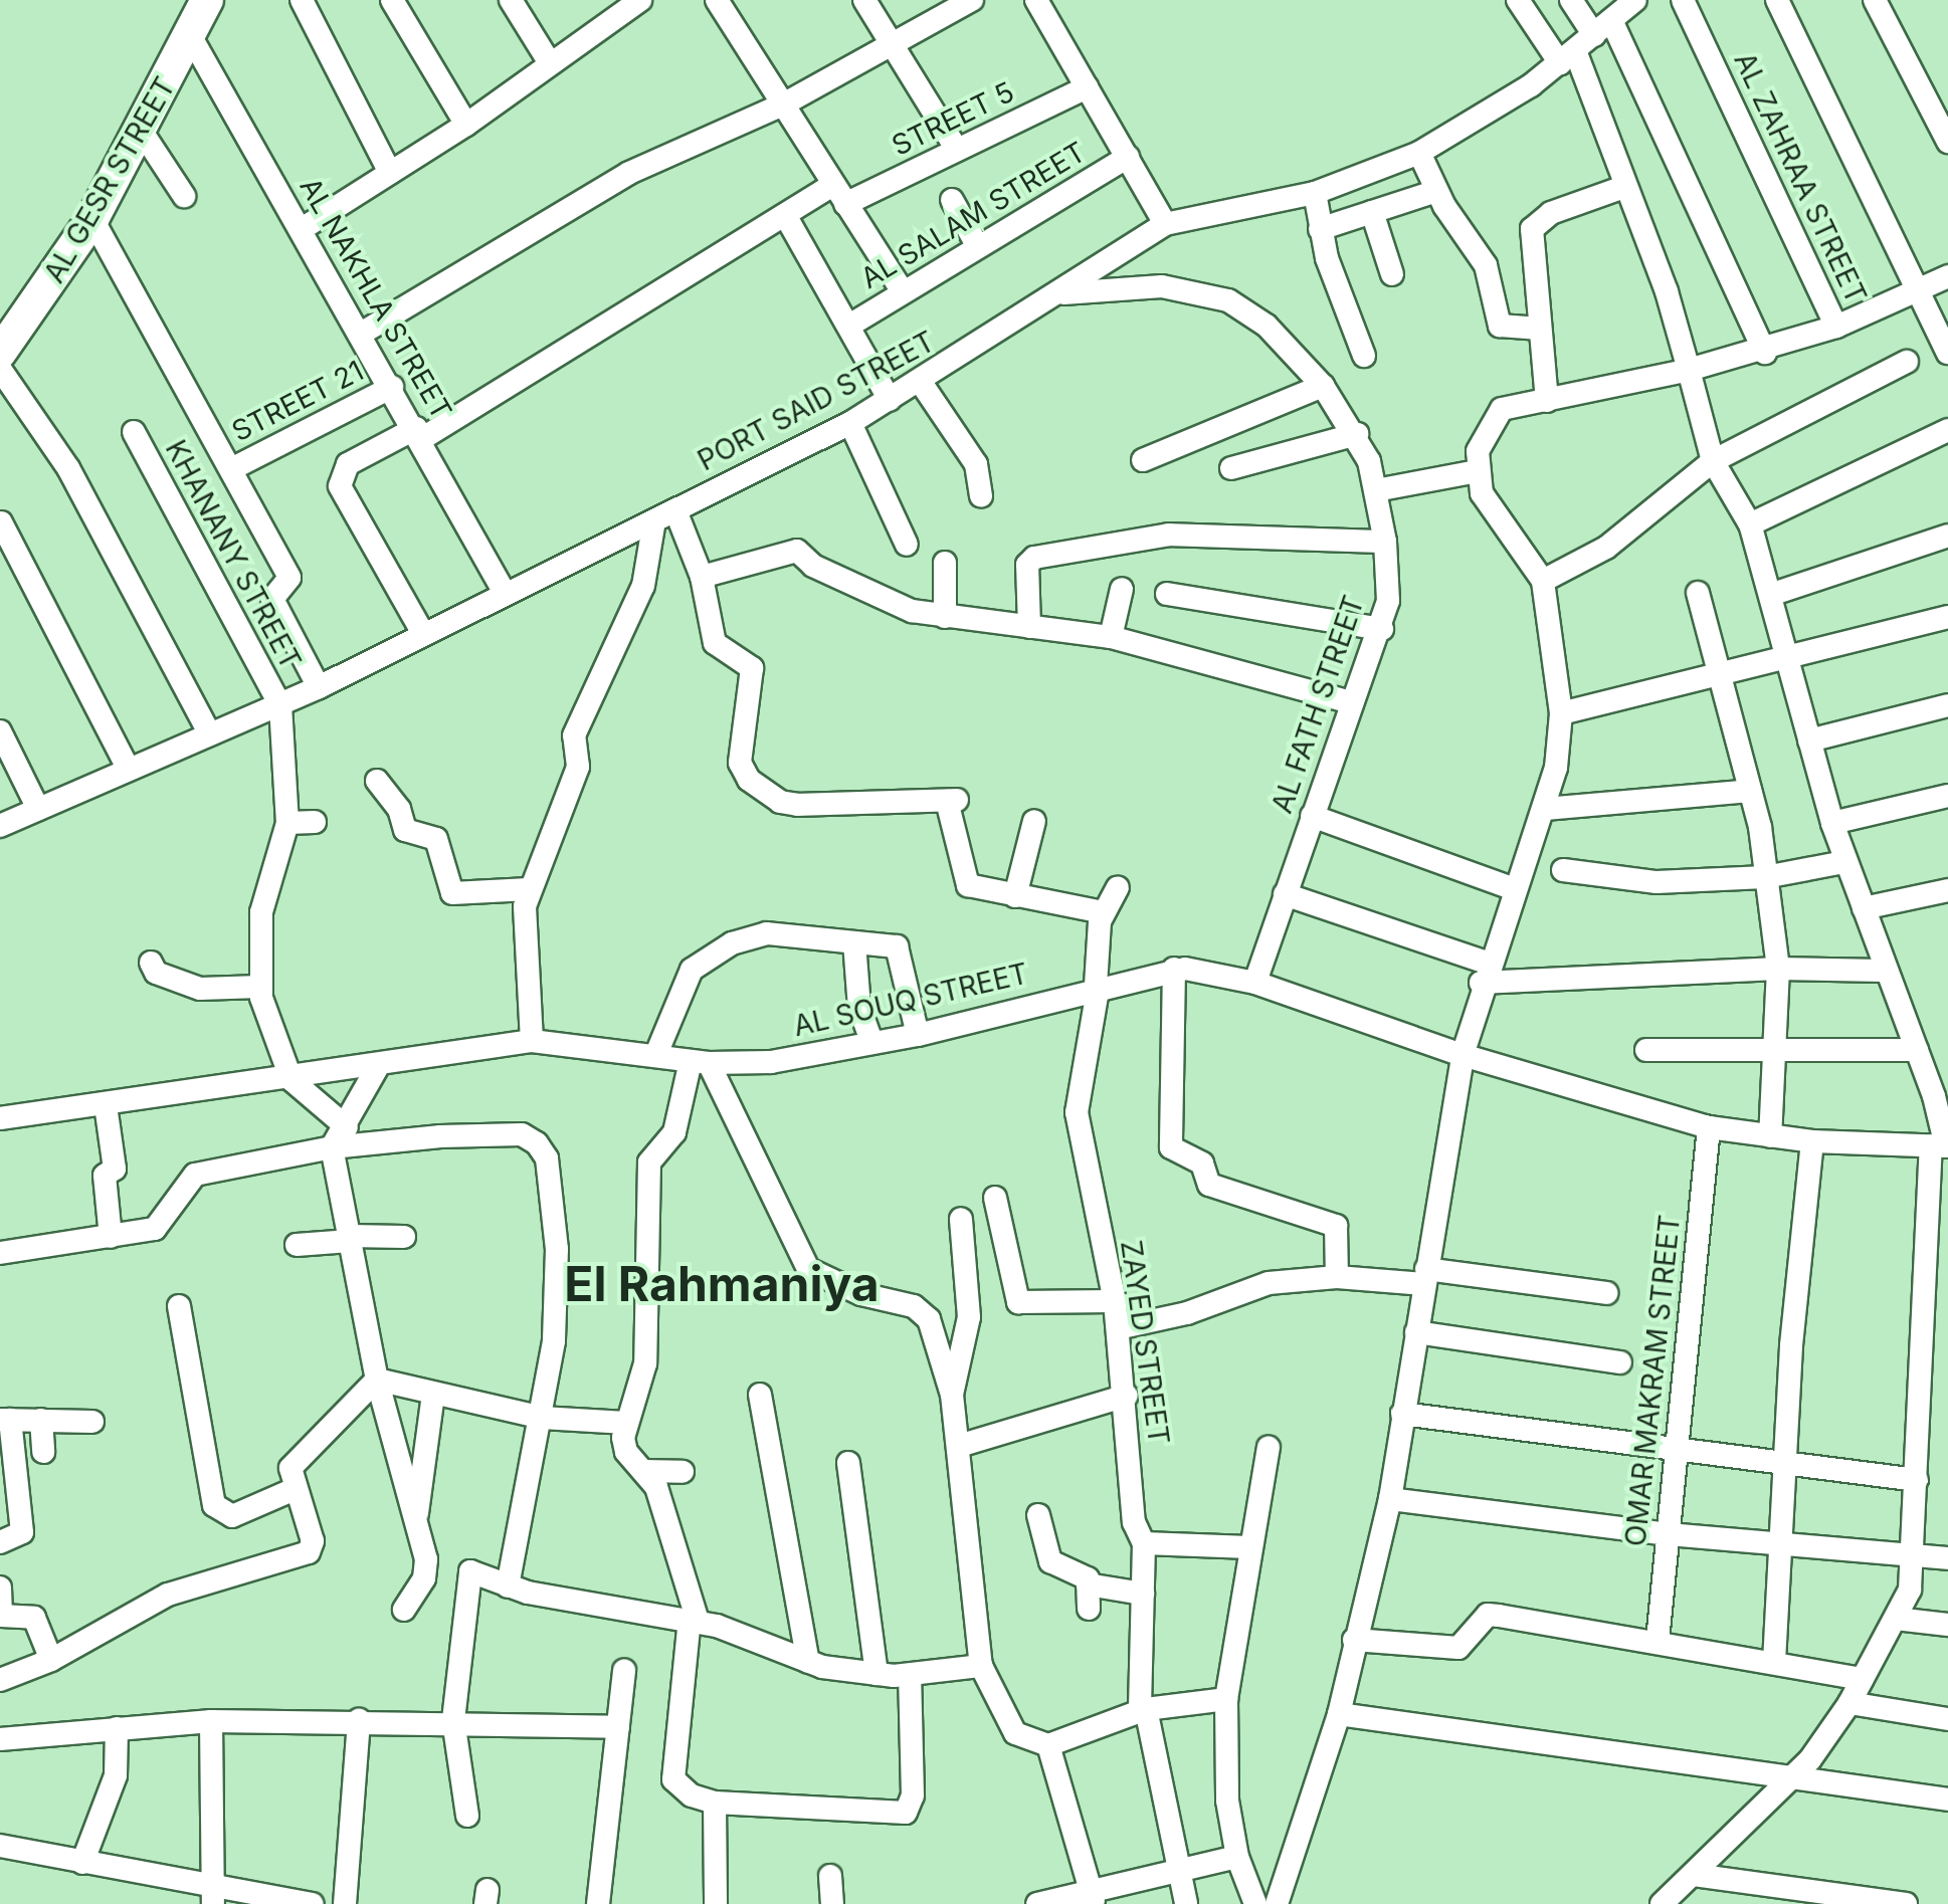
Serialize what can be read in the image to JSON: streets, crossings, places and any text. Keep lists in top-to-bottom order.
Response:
{
  "streets": {
    "street": [
      "STREET 5",
      "AL ZAHRAA STREET",
      "AL GESR STREET",
      "AL SALAM STREET",
      "AL NAKHLA STREET",
      "STREET 21",
      "PORT SAID STREET",
      "KHANANY STREET",
      "AL FATH STREET",
      "AL SOUQ STREET",
      "ZAYED STREET",
      "OMAR MAKRAM STREET"
    ]
  },
  "crossings": [
    ["STREET 5", "AL NAKHLA STREET"],
    ["STREET 5", "PORT SAID STREET"],
    ["AL GESR STREET", "AL NAKHLA STREET"],
    ["AL NAKHLA STREET", "STREET 21"],
    ["AL NAKHLA STREET", "PORT SAID STREET"],
    ["PORT SAID STREET", "KHANANY STREET"],
    ["PORT SAID STREET", "AL FATH STREET"],
    ["AL FATH STREET", "AL SOUQ STREET"],
    ["AL SOUQ STREET", "ZAYED STREET"],
    ["AL SOUQ STREET", "OMAR MAKRAM STREET"]
  ],
  "districts": ["El Rahmaniya"]
}
